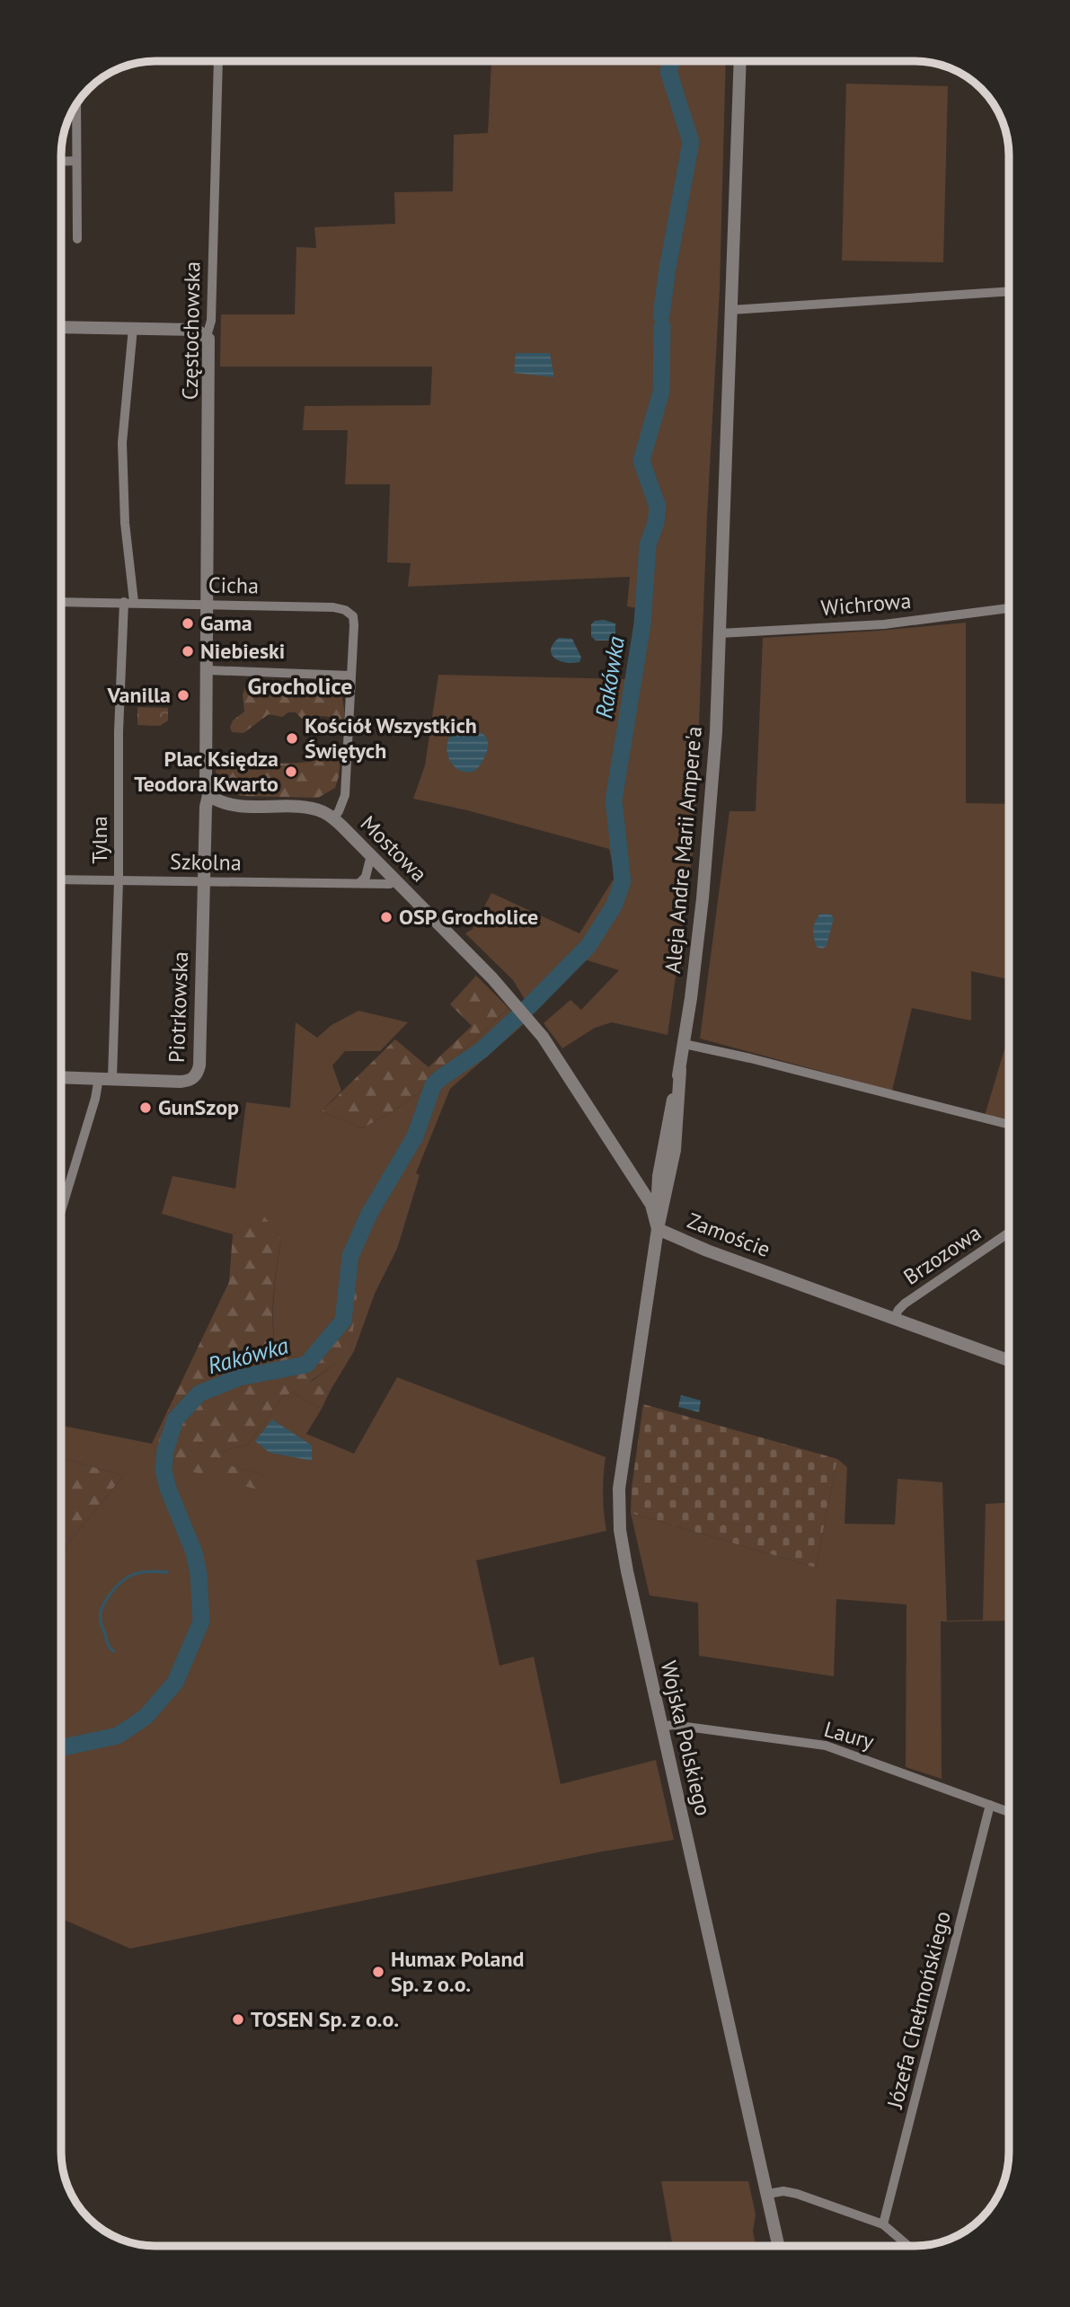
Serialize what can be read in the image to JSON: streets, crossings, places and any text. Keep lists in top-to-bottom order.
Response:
{
  "streets": {
    "street": [
      "Częstochowska",
      "Cicha",
      "Wichrowa",
      "Tylna",
      "Mostowa",
      "Aleja Andre Marii Ampere'a",
      "Szkolna",
      "Piotrkowska",
      "Zamoście",
      "Brzozowa",
      "Laury",
      "Wojska Polskiego",
      "Józefa Chełmońskiego"
    ]
  },
  "crossings": [
    ["Częstochowska", "Cicha"],
    ["Częstochowska", "Piotrkowska"],
    ["Cicha", "Tylna"],
    ["Wichrowa", "Aleja Andre Marii Ampere'a"],
    ["Tylna", "Szkolna"],
    ["Tylna", "Piotrkowska"],
    ["Mostowa", "Szkolna"],
    ["Mostowa", "Zamoście"],
    ["Aleja Andre Marii Ampere'a", "Zamoście"],
    ["Aleja Andre Marii Ampere'a", "Wojska Polskiego"],
    ["Szkolna", "Piotrkowska"],
    ["Zamoście", "Brzozowa"],
    ["Zamoście", "Wojska Polskiego"],
    ["Laury", "Wojska Polskiego"],
    ["Laury", "Józefa Chełmońskiego"]
  ],
  "districts": ["Grocholice"],
  "water": ["Rakówka"],
  "places": [
    "Gama",
    "Niebieski",
    "Vanilla",
    "Kościół Wszystkich Świętych",
    "Plac Księdza Teodora Kwarto",
    "OSP Grocholice",
    "GunSzop",
    "Humax Poland Sp. z o.o.",
    "TOSEN Sp. z o.o."
  ]
}
